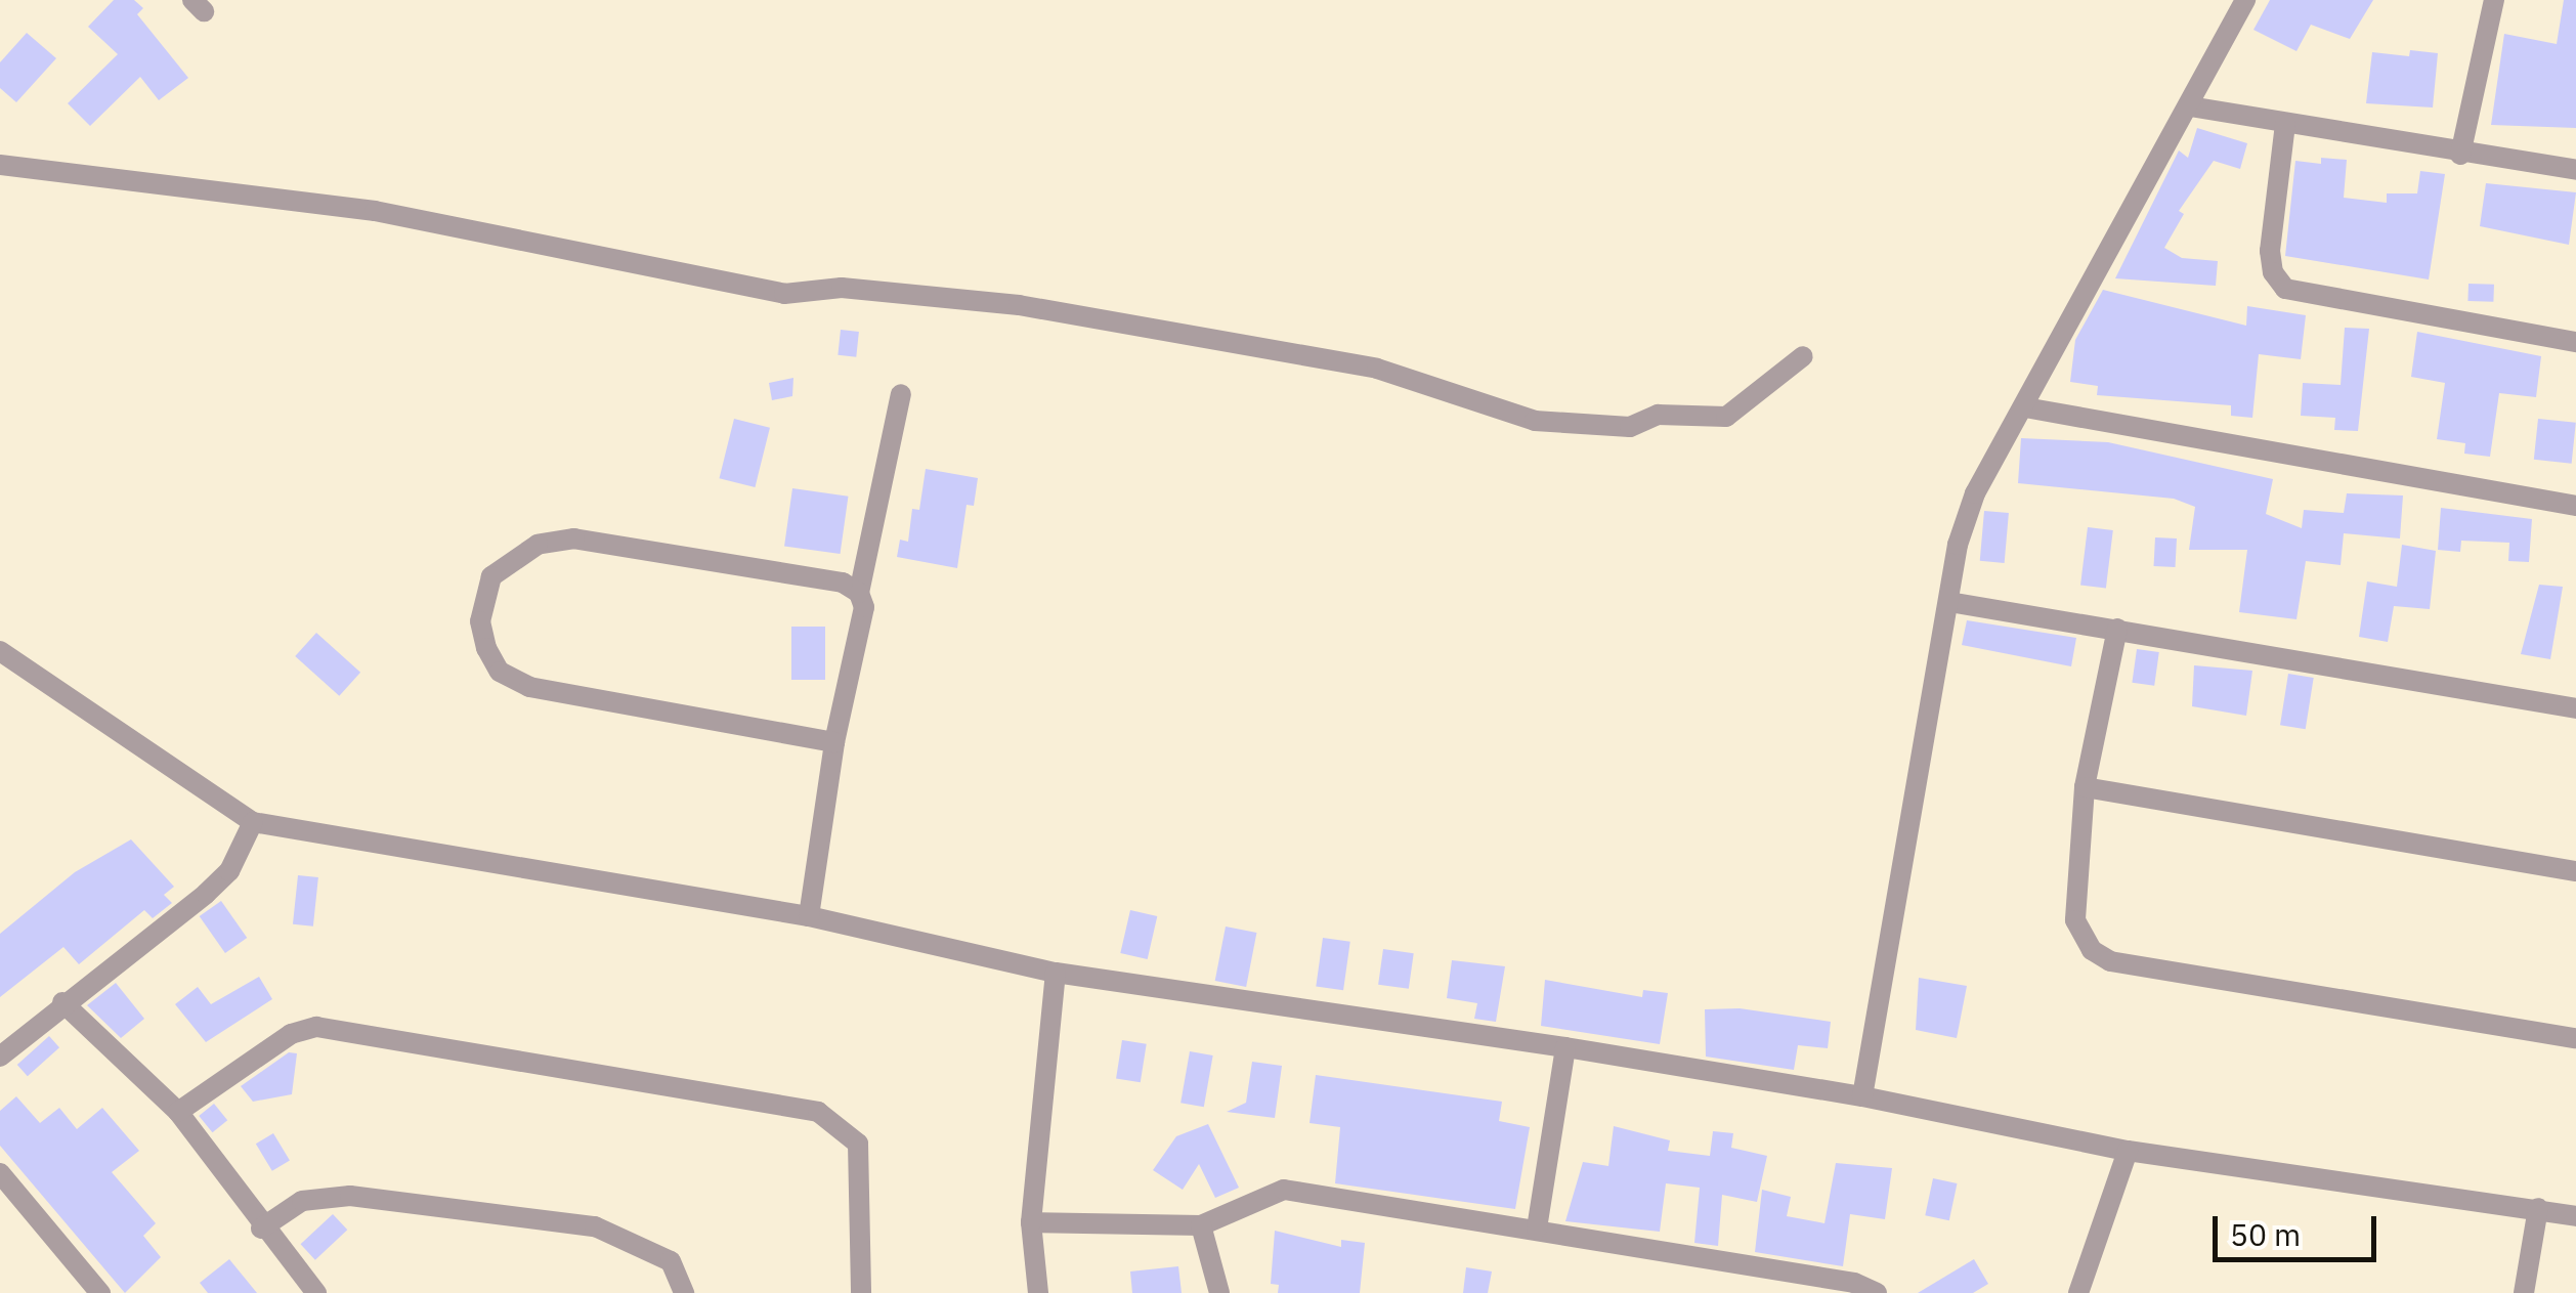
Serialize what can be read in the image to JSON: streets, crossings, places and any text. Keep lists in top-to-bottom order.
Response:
{
  "scale_bar": "50 m"
}
